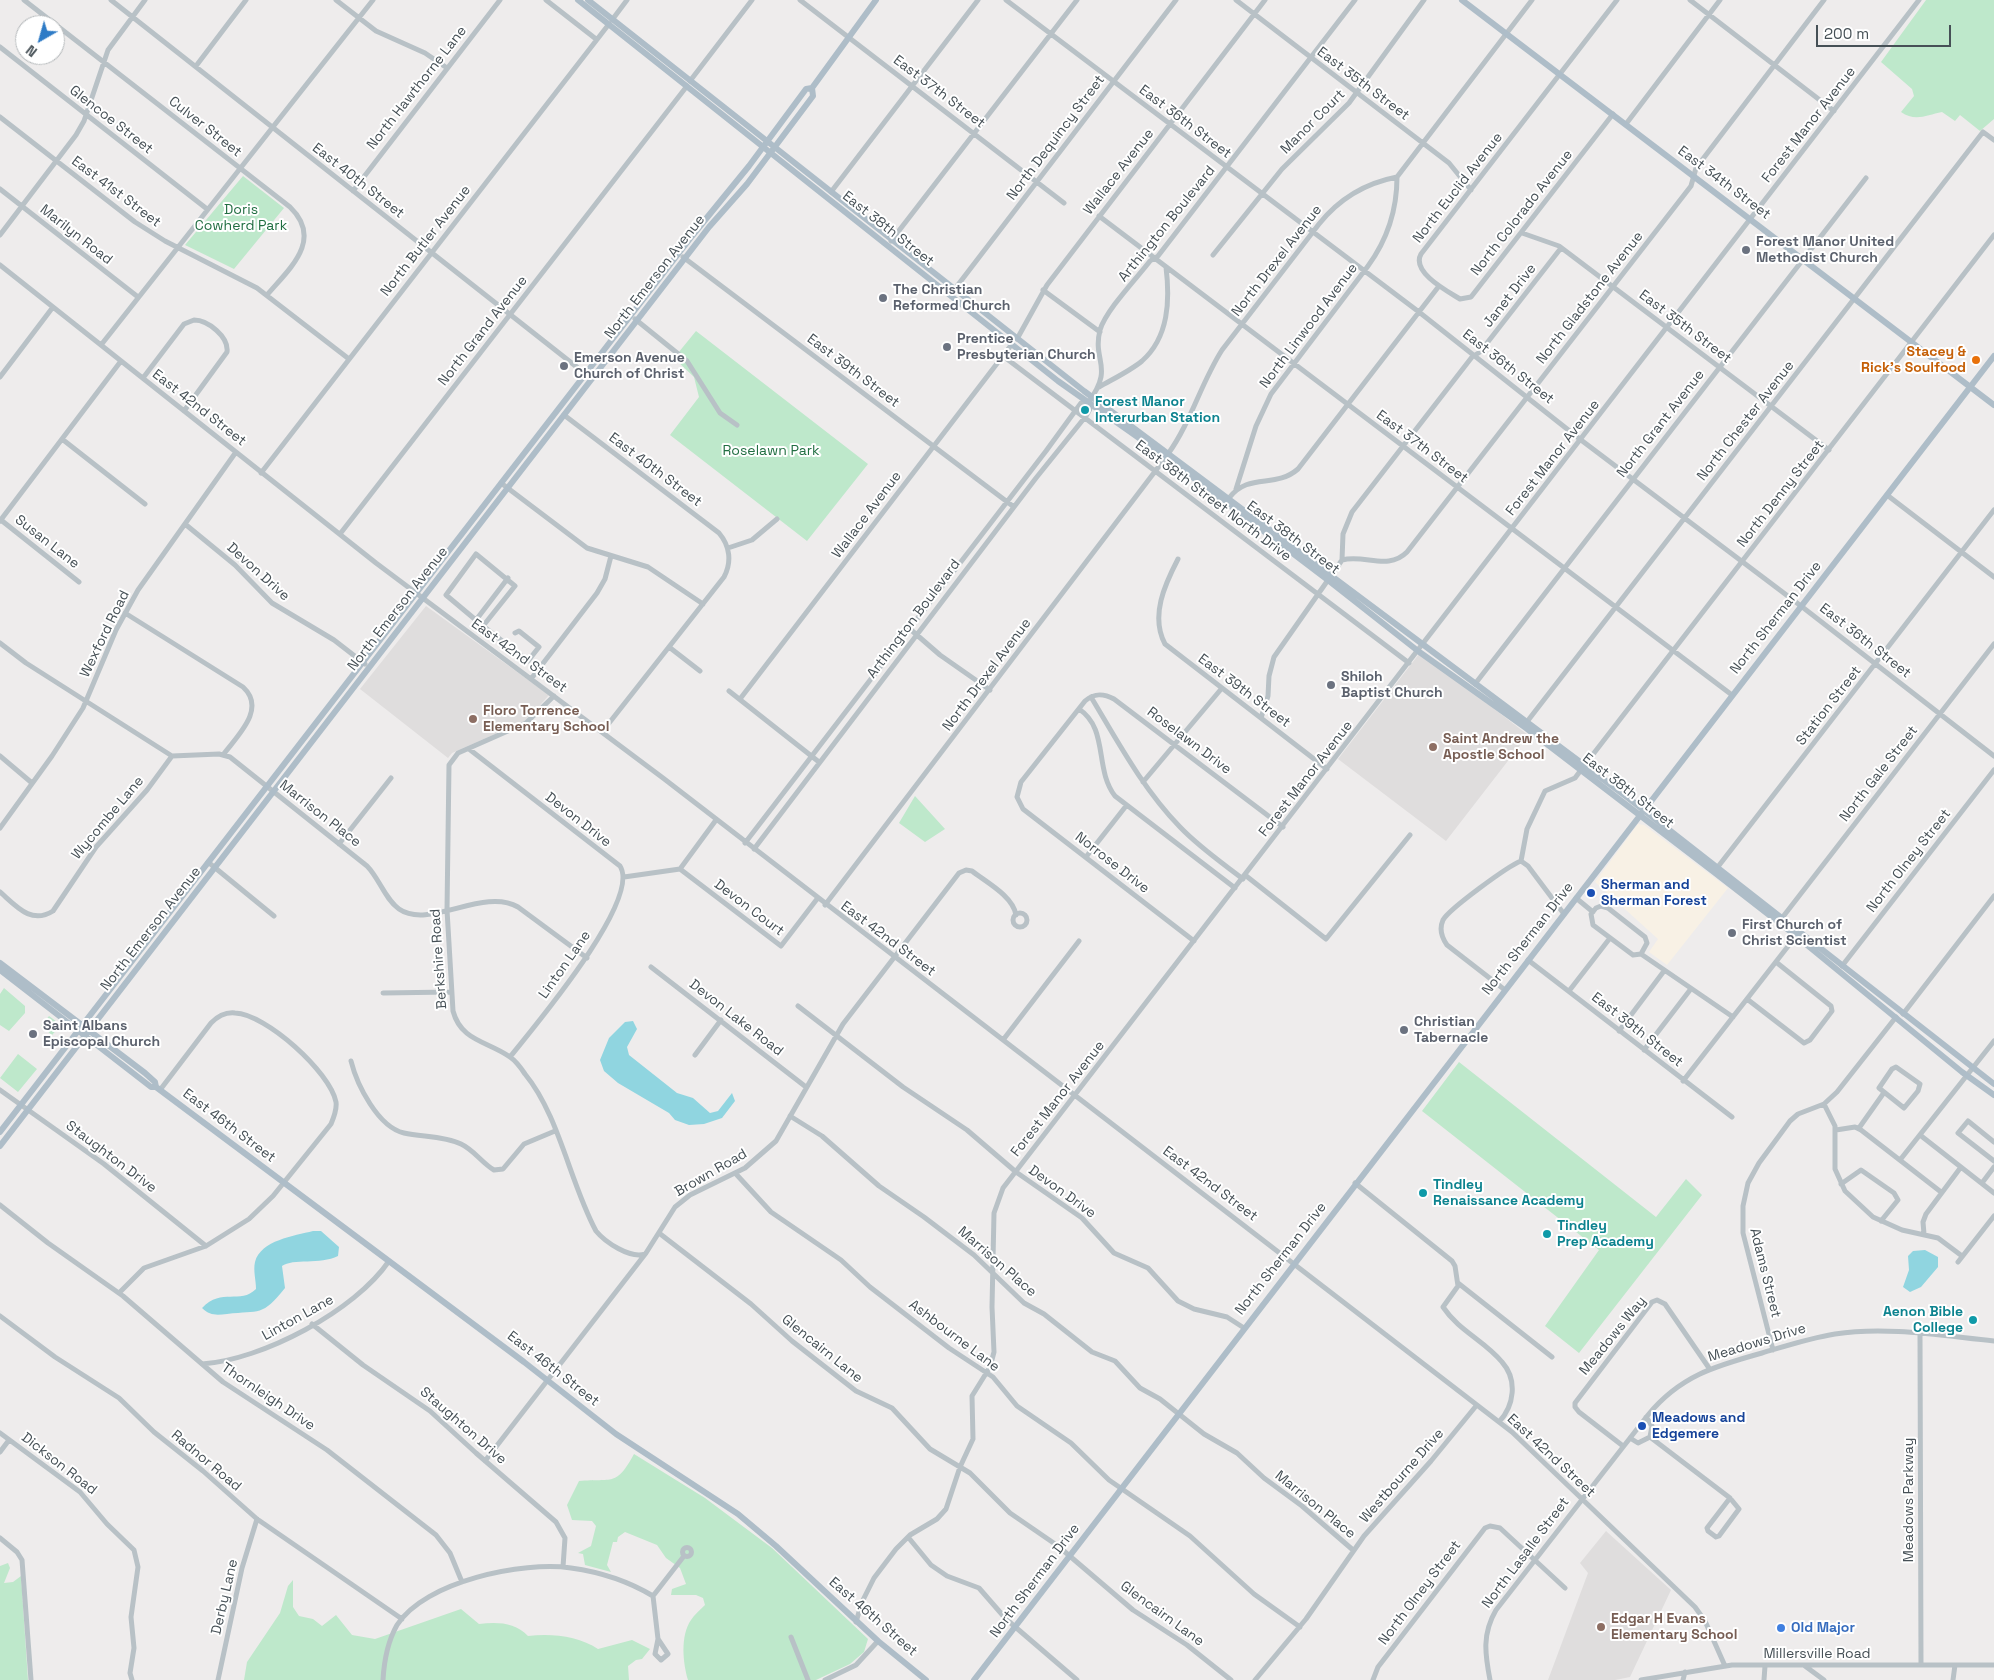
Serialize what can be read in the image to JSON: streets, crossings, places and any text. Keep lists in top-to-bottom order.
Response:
{
  "streets": {
    "main road": [
      "East 34th Street",
      "East 38th Street",
      "North Emerson Avenue",
      "North Sherman Drive",
      "East 46th Street"
    ],
    "street": [
      "East 35th Street",
      "North Hawthorne Lane",
      "East 37th Street",
      "Glencoe Street",
      "East 36th Street",
      "Manor Court",
      "Forest Manor Avenue",
      "Culver Street",
      "North Dequincy Street",
      "Wallace Avenue",
      "East 40th Street",
      "North Euclid Avenue",
      "East 41st Street",
      "North Colorado Avenue",
      "Arthington Boulevard",
      "Marilyn Road",
      "North Butler Avenue",
      "North Drexel Avenue",
      "Janet Drive",
      "North Gladstone Avenue",
      "North Linwood Avenue",
      "North Grand Avenue",
      "East 39th Street",
      "East 42nd Street",
      "North Chester Avenue",
      "North Grant Avenue",
      "North Denny Street",
      "East 38th Street North Drive",
      "Susan Lane",
      "Devon Drive",
      "Wexford Road",
      "Station Street",
      "Roselawn Drive",
      "North Gale Street",
      "Marrison Place",
      "Wycombe Lane",
      "North Olney Street",
      "Norrose Drive",
      "Devon Court",
      "Berkshire Road",
      "Linton Lane",
      "Devon Lake Road",
      "Staughton Drive",
      "Brown Road",
      "Adams Street",
      "Ashbourne Lane",
      "Meadows Way",
      "Meadows Drive",
      "Glencairn Lane",
      "Thornleigh Drive",
      "Radnor Road",
      "Dickson Road",
      "Westbourne Drive",
      "Meadows Parkway",
      "North Lasalle Street",
      "Derby Lane",
      "Millersville Road"
    ]
  },
  "crossings": [
    ["East 35th Street", "Manor Court"],
    ["East 35th Street", "Forest Manor Avenue"],
    ["East 35th Street", "Wallace Avenue"],
    ["East 35th Street", "North Euclid Avenue"],
    ["East 35th Street", "North Colorado Avenue"],
    ["East 35th Street", "Arthington Boulevard"],
    ["East 35th Street", "Janet Drive"],
    ["East 35th Street", "North Gladstone Avenue"],
    ["East 35th Street", "North Chester Avenue"],
    ["East 35th Street", "North Grant Avenue"],
    ["East 35th Street", "North Denny Street"],
    ["North Hawthorne Lane", "East 40th Street"],
    ["East 37th Street", "Forest Manor Avenue"],
    ["East 37th Street", "North Dequincy Street"],
    ["East 37th Street", "Wallace Avenue"],
    ["East 37th Street", "Arthington Boulevard"],
    ["East 37th Street", "North Drexel Avenue"],
    ["East 37th Street", "North Emerson Avenue"],
    ["East 37th Street", "North Gladstone Avenue"],
    ["East 37th Street", "North Linwood Avenue"],
    ["East 37th Street", "North Chester Avenue"],
    ["East 37th Street", "North Grant Avenue"],
    ["East 37th Street", "North Denny Street"],
    ["East 37th Street", "North Sherman Drive"],
    ["East 36th Street", "Manor Court"],
    ["East 36th Street", "Forest Manor Avenue"],
    ["East 36th Street", "North Dequincy Street"],
    ["East 36th Street", "Wallace Avenue"],
    ["East 36th Street", "Arthington Boulevard"],
    ["East 36th Street", "North Drexel Avenue"],
    ["East 36th Street", "Janet Drive"],
    ["East 36th Street", "North Gladstone Avenue"],
    ["East 36th Street", "North Linwood Avenue"],
    ["East 36th Street", "North Chester Avenue"],
    ["East 36th Street", "North Grant Avenue"],
    ["East 36th Street", "North Denny Street"],
    ["East 36th Street", "North Sherman Drive"],
    ["East 36th Street", "Station Street"],
    ["East 36th Street", "North Gale Street"],
    ["Forest Manor Avenue", "East 34th Street"],
    ["Forest Manor Avenue", "East 38th Street"],
    ["Forest Manor Avenue", "East 39th Street"],
    ["Forest Manor Avenue", "East 42nd Street"],
    ["Forest Manor Avenue", "East 38th Street North Drive"],
    ["Forest Manor Avenue", "Devon Drive"],
    ["Forest Manor Avenue", "Roselawn Drive"],
    ["Forest Manor Avenue", "Marrison Place"],
    ["Forest Manor Avenue", "Norrose Drive"],
    ["Forest Manor Avenue", "East 46th Street"],
    ["Forest Manor Avenue", "Ashbourne Lane"],
    ["Forest Manor Avenue", "Glencairn Lane"],
    ["Culver Street", "East 41st Street"],
    ["North Dequincy Street", "East 38th Street"],
    ["Wallace Avenue", "East 38th Street"],
    ["Wallace Avenue", "East 39th Street"],
    ["Wallace Avenue", "East 38th Street North Drive"],
    ["East 40th Street", "North Butler Avenue"],
    ["East 40th Street", "North Emerson Avenue"],
    ["East 40th Street", "North Grand Avenue"],
    ["East 34th Street", "North Euclid Avenue"],
    ["East 34th Street", "North Colorado Avenue"],
    ["East 34th Street", "North Gladstone Avenue"],
    ["East 34th Street", "North Chester Avenue"],
    ["East 34th Street", "North Grant Avenue"],
    ["East 34th Street", "North Denny Street"],
    ["East 34th Street", "North Sherman Drive"],
    ["North Euclid Avenue", "North Colorado Avenue"],
    ["East 41st Street", "North Butler Avenue"],
    ["Arthington Boulevard", "East 38th Street"],
    ["Arthington Boulevard", "East 39th Street"],
    ["Arthington Boulevard", "East 42nd Street"],
    ["Arthington Boulevard", "East 38th Street North Drive"],
    ["East 38th Street", "North Butler Avenue"],
    ["East 38th Street", "North Drexel Avenue"],
    ["East 38th Street", "North Emerson Avenue"],
    ["East 38th Street", "North Grand Avenue"],
    ["East 38th Street", "North Chester Avenue"],
    ["East 38th Street", "North Grant Avenue"],
    ["East 38th Street", "North Denny Street"],
    ["East 38th Street", "North Sherman Drive"],
    ["East 38th Street", "Station Street"],
    ["East 38th Street", "North Gale Street"],
    ["East 38th Street", "North Olney Street"],
    ["North Butler Avenue", "East 42nd Street"],
    ["North Drexel Avenue", "North Linwood Avenue"],
    ["North Drexel Avenue", "East 42nd Street"],
    ["North Drexel Avenue", "East 38th Street North Drive"],
    ["North Emerson Avenue", "East 39th Street"],
    ["North Emerson Avenue", "East 42nd Street"],
    ["North Emerson Avenue", "Devon Drive"],
    ["North Emerson Avenue", "Marrison Place"],
    ["North Emerson Avenue", "East 46th Street"],
    ["North Emerson Avenue", "Staughton Drive"],
    ["North Grand Avenue", "East 42nd Street"],
    ["East 39th Street", "North Sherman Drive"],
    ["East 42nd Street", "North Sherman Drive"],
    ["East 42nd Street", "Wexford Road"],
    ["East 42nd Street", "Devon Court"],
    ["East 42nd Street", "Berkshire Road"],
    ["East 42nd Street", "Brown Road"],
    ["East 42nd Street", "Meadows Drive"],
    ["East 42nd Street", "Westbourne Drive"],
    ["East 42nd Street", "North Lasalle Street"],
    ["East 42nd Street", "Millersville Road"],
    ["Devon Drive", "North Sherman Drive"],
    ["Devon Drive", "Wexford Road"],
    ["Devon Drive", "Berkshire Road"],
    ["Devon Drive", "Linton Lane"],
    ["Devon Drive", "Brown Road"],
    ["North Sherman Drive", "Marrison Place"],
    ["North Sherman Drive", "Ashbourne Lane"],
    ["North Sherman Drive", "Glencairn Lane"],
    ["Marrison Place", "Berkshire Road"],
    ["Marrison Place", "Linton Lane"],
    ["Marrison Place", "Brown Road"],
    ["Marrison Place", "Westbourne Drive"],
    ["North Olney Street", "North Lasalle Street"],
    ["Berkshire Road", "Linton Lane"],
    ["Berkshire Road", "Brown Road"],
    ["Linton Lane", "East 46th Street"],
    ["Linton Lane", "Staughton Drive"],
    ["Linton Lane", "Thornleigh Drive"],
    ["Devon Lake Road", "Brown Road"],
    ["East 46th Street", "Brown Road"],
    ["Staughton Drive", "Brown Road"],
    ["Brown Road", "Ashbourne Lane"],
    ["Brown Road", "Glencairn Lane"],
    ["Adams Street", "Meadows Drive"],
    ["Ashbourne Lane", "Westbourne Drive"],
    ["Meadows Way", "Meadows Drive"],
    ["Meadows Drive", "Meadows Parkway"],
    ["Meadows Drive", "North Lasalle Street"],
    ["Radnor Road", "Derby Lane"],
    ["Meadows Parkway", "Millersville Road"]
  ],
  "parks": ["Doris Cowherd Park", "Roselawn Park"],
  "places": [
    "Forest Manor United Methodist Church",
    "The Christian Reformed Church",
    "Prentice Presbyterian Church",
    "Stacey & Rick's Soulfood",
    "Emerson Avenue Church of Christ",
    "Forest Manor Interurban Station",
    "Shiloh Baptist Church",
    "Floro Torrence Elementary School",
    "Saint Andrew the Apostle School",
    "Sherman and Sherman Forest",
    "First Church of Christ Scientist",
    "Christian Tabernacle",
    "Saint Albans Episcopal Church",
    "Tindley Renaissance Academy",
    "Tindley Prep Academy",
    "Aenon Bible College",
    "Meadows and Edgemere",
    "Edgar H Evans Elementary School",
    "Old Major"
  ],
  "scale_bar": "200 m",
  "north": "bottom left"
}
